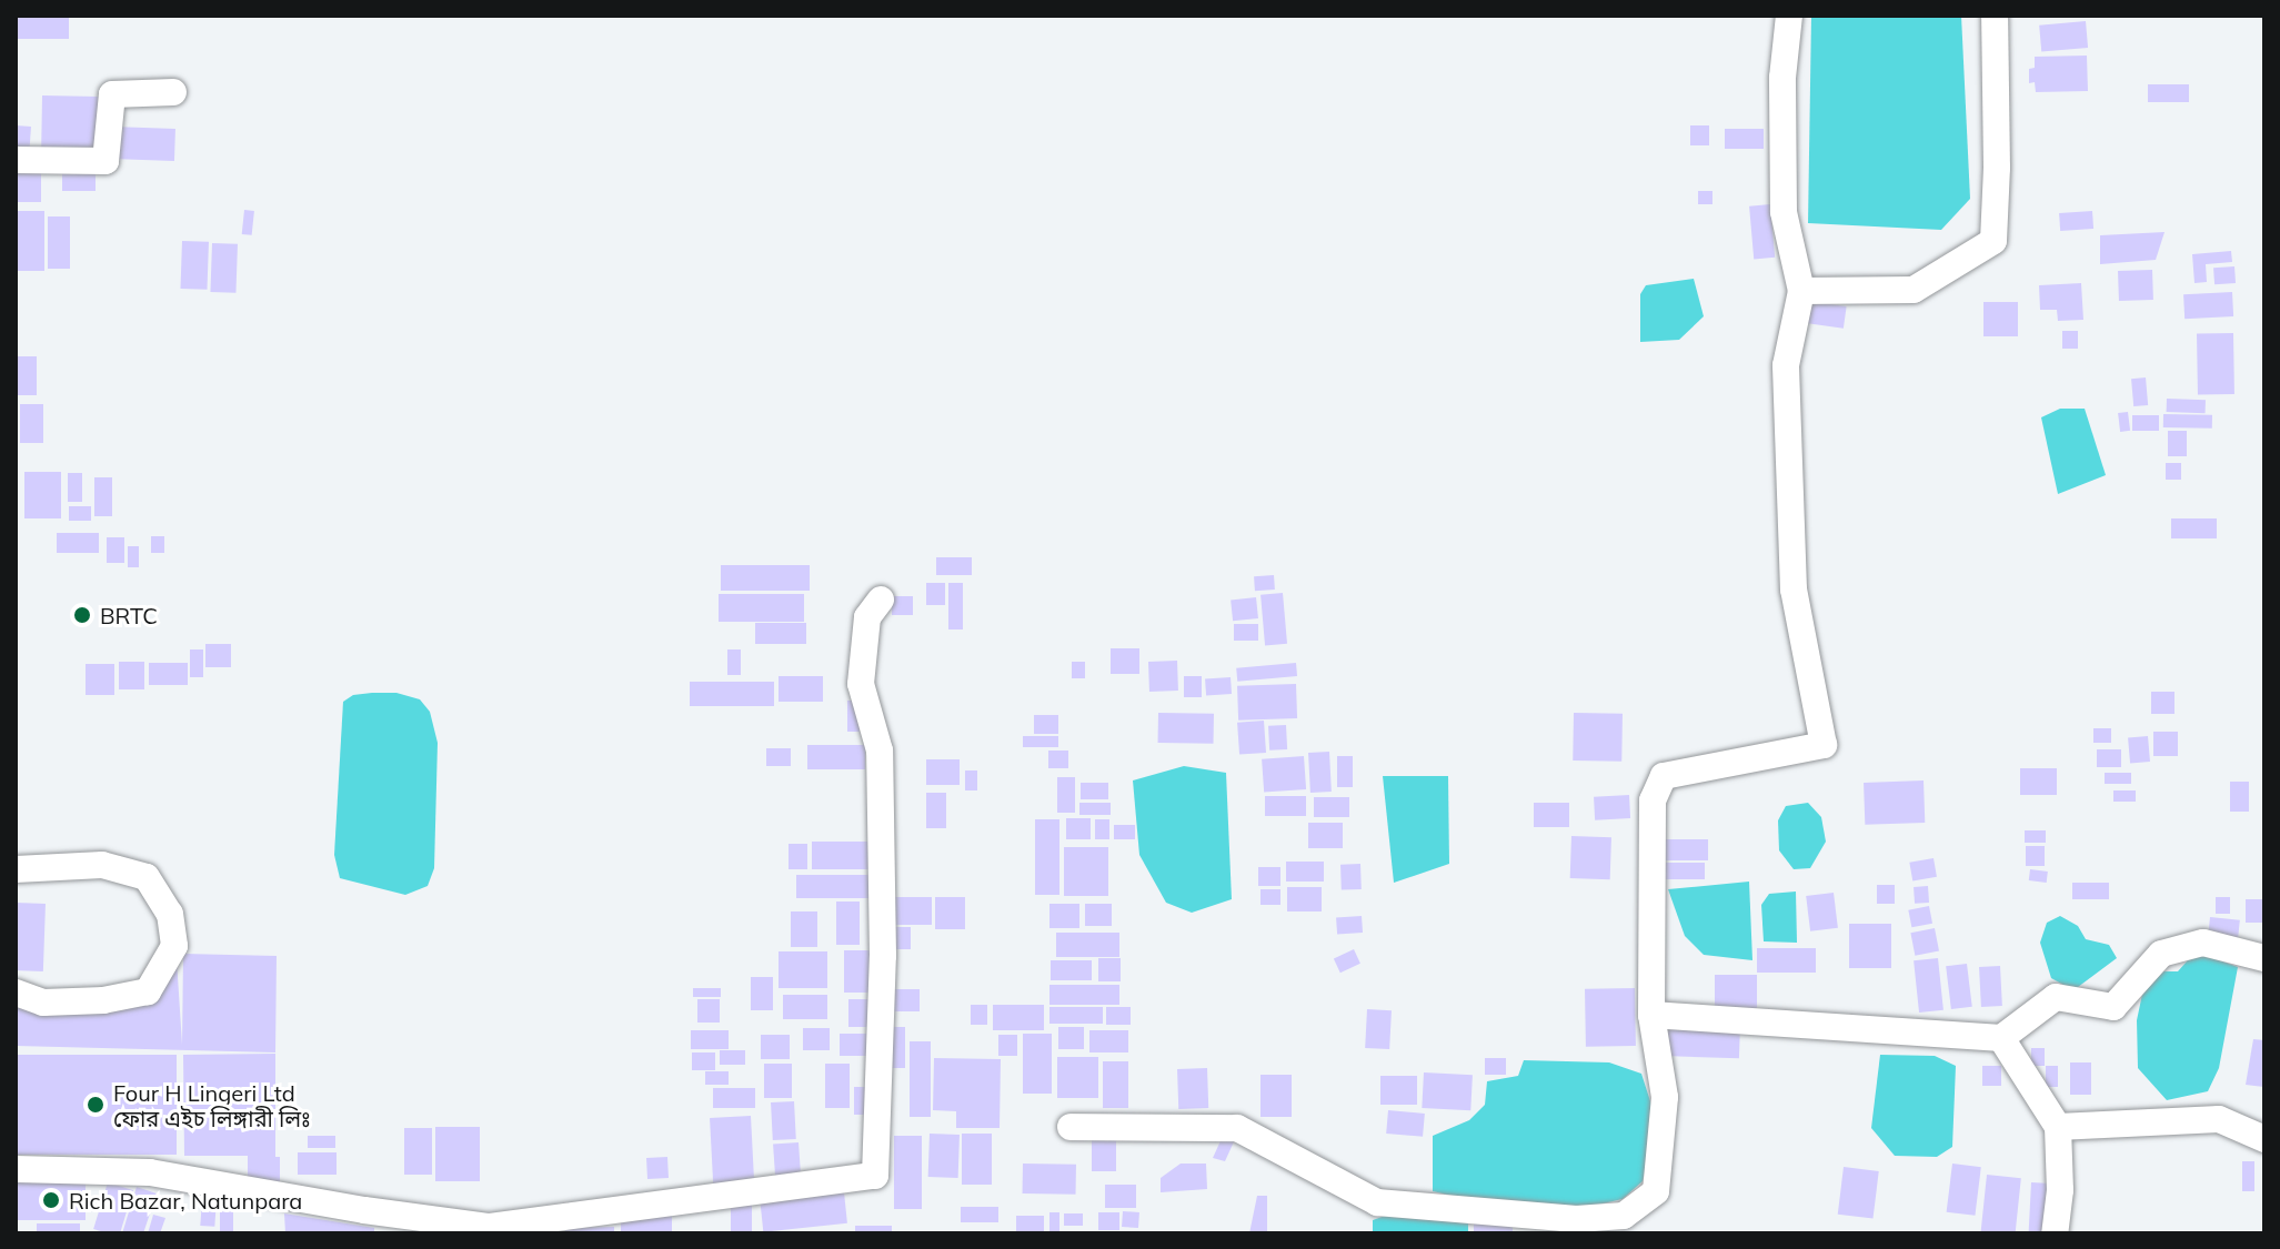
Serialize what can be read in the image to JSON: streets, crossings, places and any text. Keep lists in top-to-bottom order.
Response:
{
  "places": ["BRTC", "Four H Lingeri Ltd ফোর এইচ লিঙ্গারী লিঃ", "Rich Bazar, Natunpara"]
}
